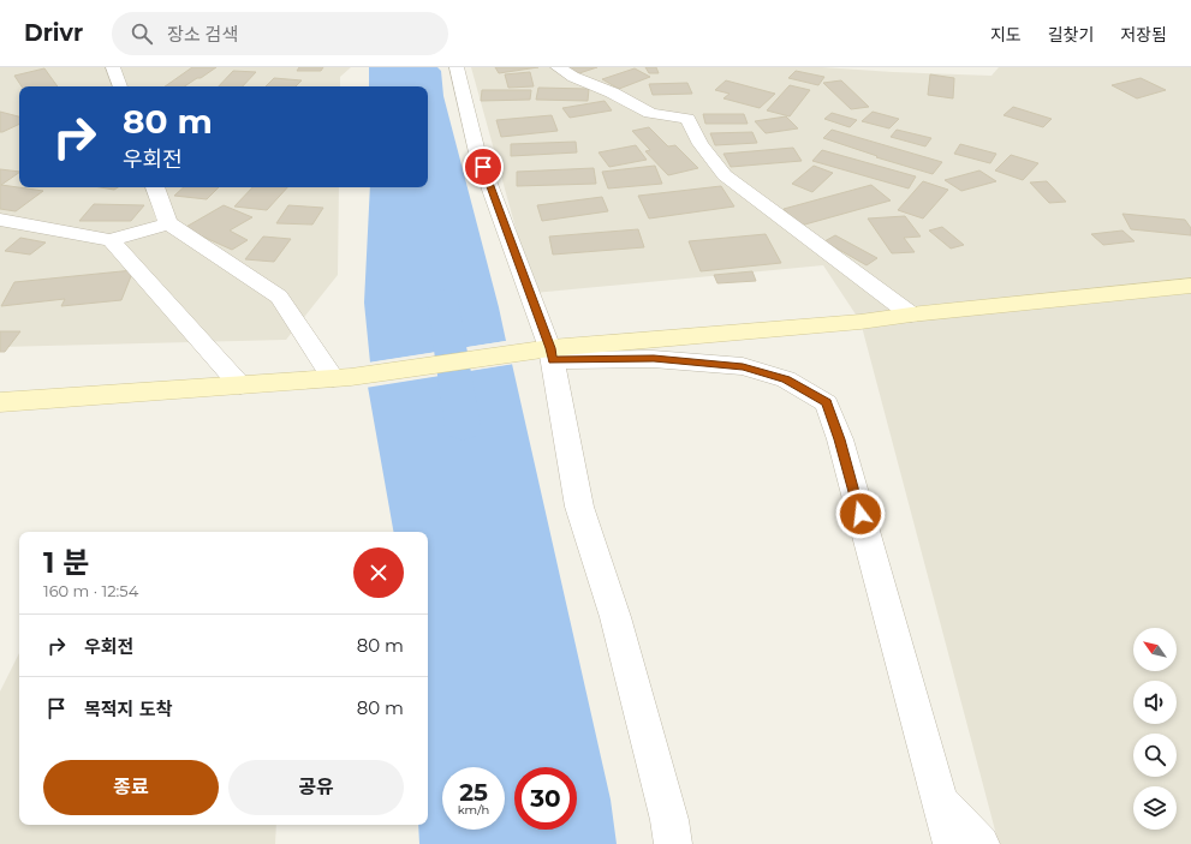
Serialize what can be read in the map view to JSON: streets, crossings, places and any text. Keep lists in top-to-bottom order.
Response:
{
  "north": "top left",
  "page": {
    "header": "Drivr",
    "search": "장소 검색",
    "nav": ["지도", "길찾기", "저장됨"],
    "turn": ["80 m", "우회전"],
    "heading": ["1 분", "160 m · 12:54"],
    "list": [
      {
        "name": "우회전",
        "value": "80 m"
      },
      {
        "name": "목적지 도착",
        "value": "80 m"
      }
    ],
    "buttons": ["종료", "공유"],
    "speed": "25 km/h",
    "limit": "30"
  }
}
